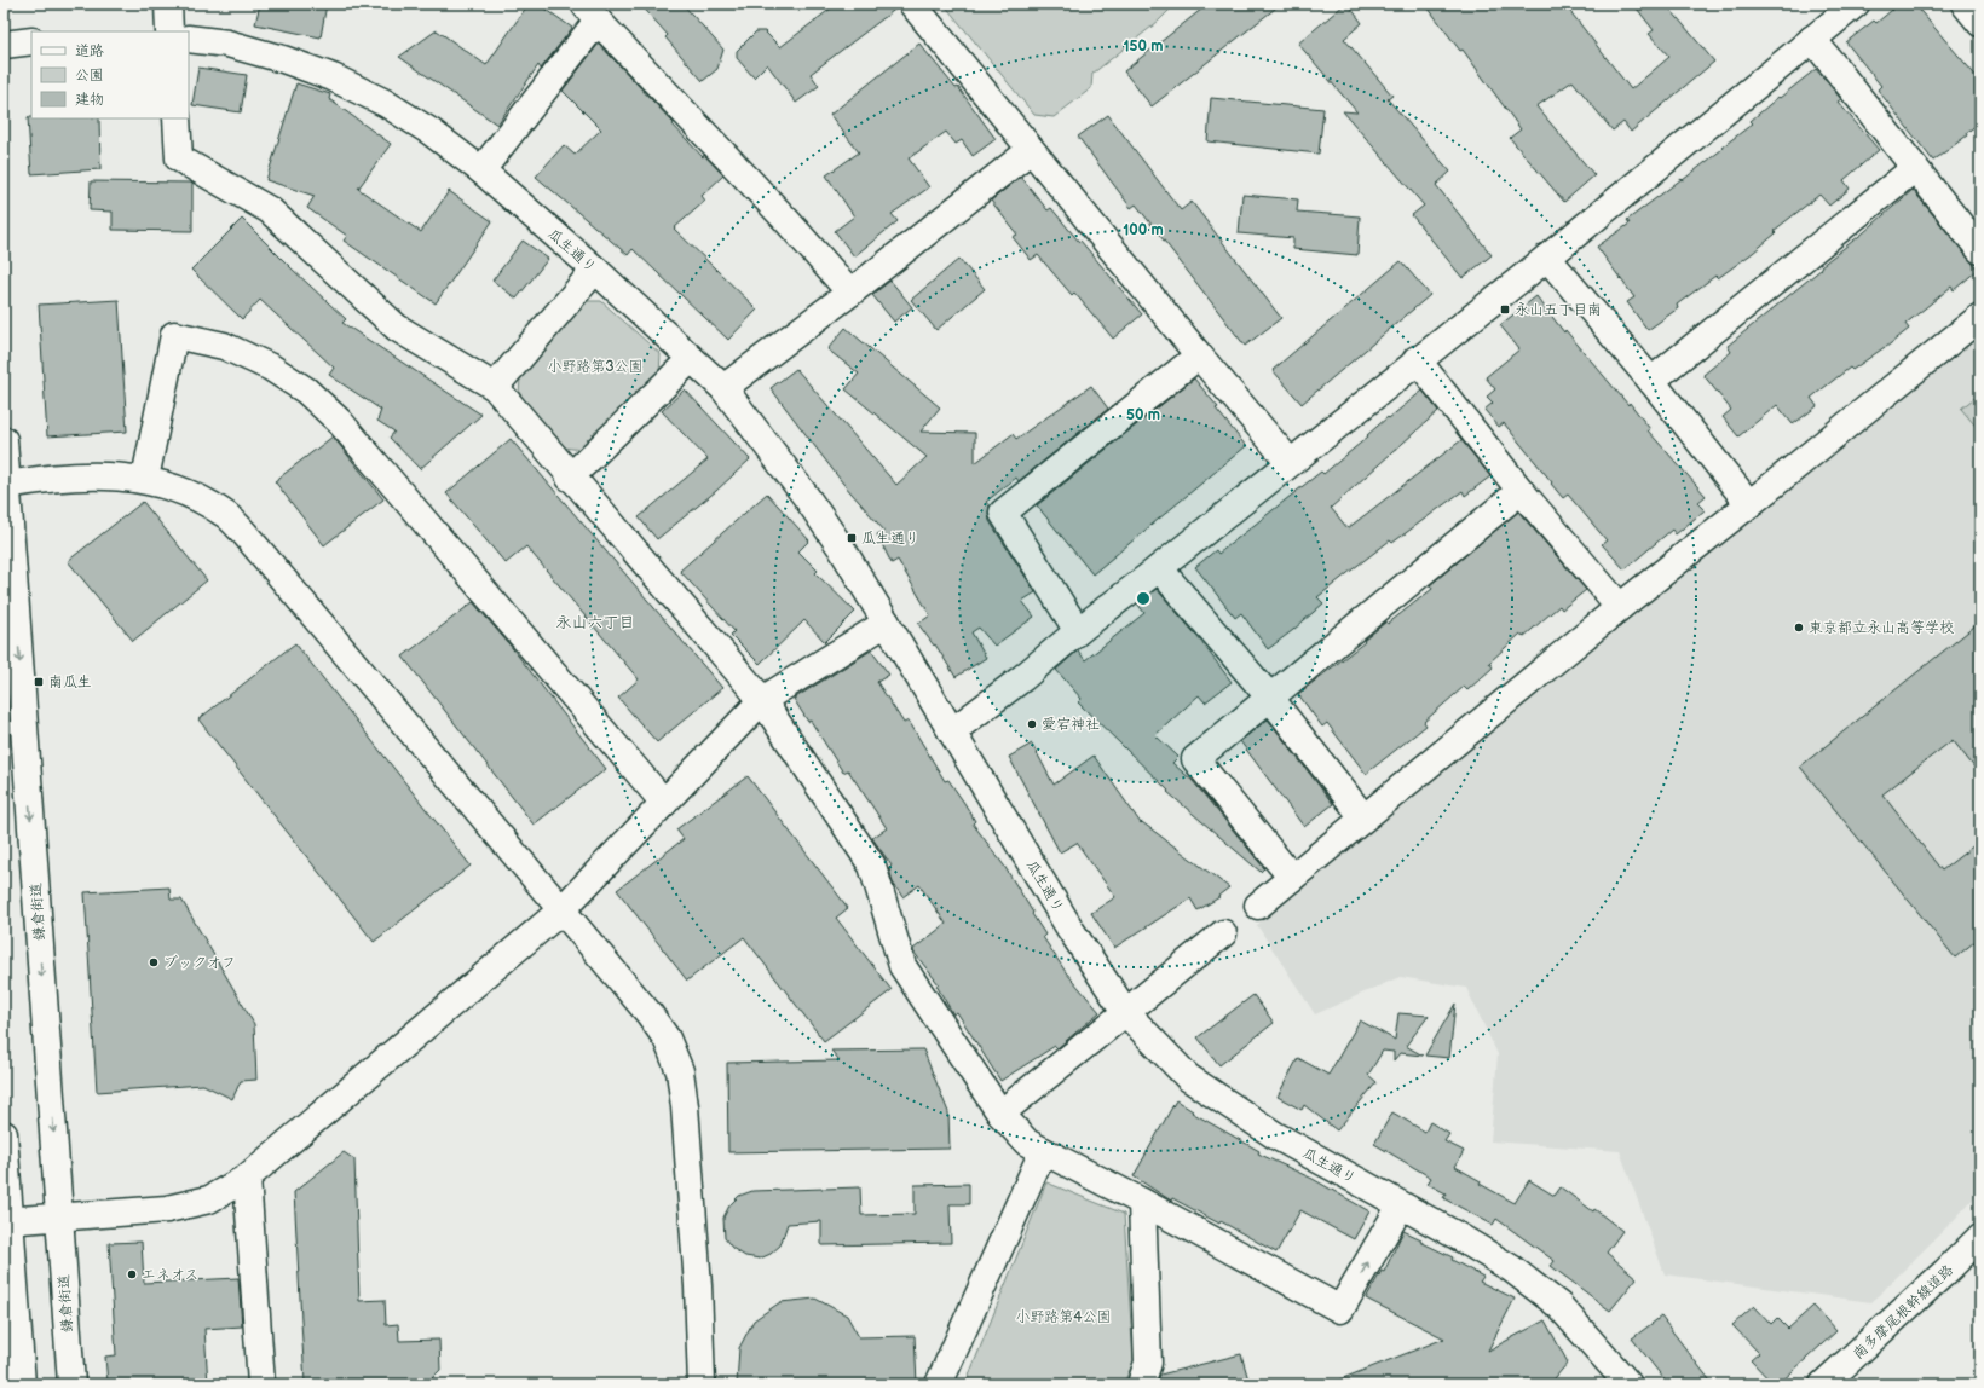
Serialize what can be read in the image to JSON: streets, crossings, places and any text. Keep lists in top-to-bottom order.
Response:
{
  "streets": {
    "street": ["瓜生通り", "鎌倉街道", "南多摩尾根幹線道路"]
  },
  "one_way": ["鎌倉街道"],
  "districts": ["永山六丁目"],
  "parks": ["小野路第3公園", "小野路第4公園"],
  "places": {
    "transit": ["永山五丁目南", "瓜生通り", "南瓜生"],
    "other": [
      "東京都立永山高等学校",
      "愛宕神社",
      "ブックオフ",
      "エネオス"
    ]
  },
  "legend": ["道路", "公園", "建物"],
  "rings": ["150 m", "100 m", "50 m"]
}
